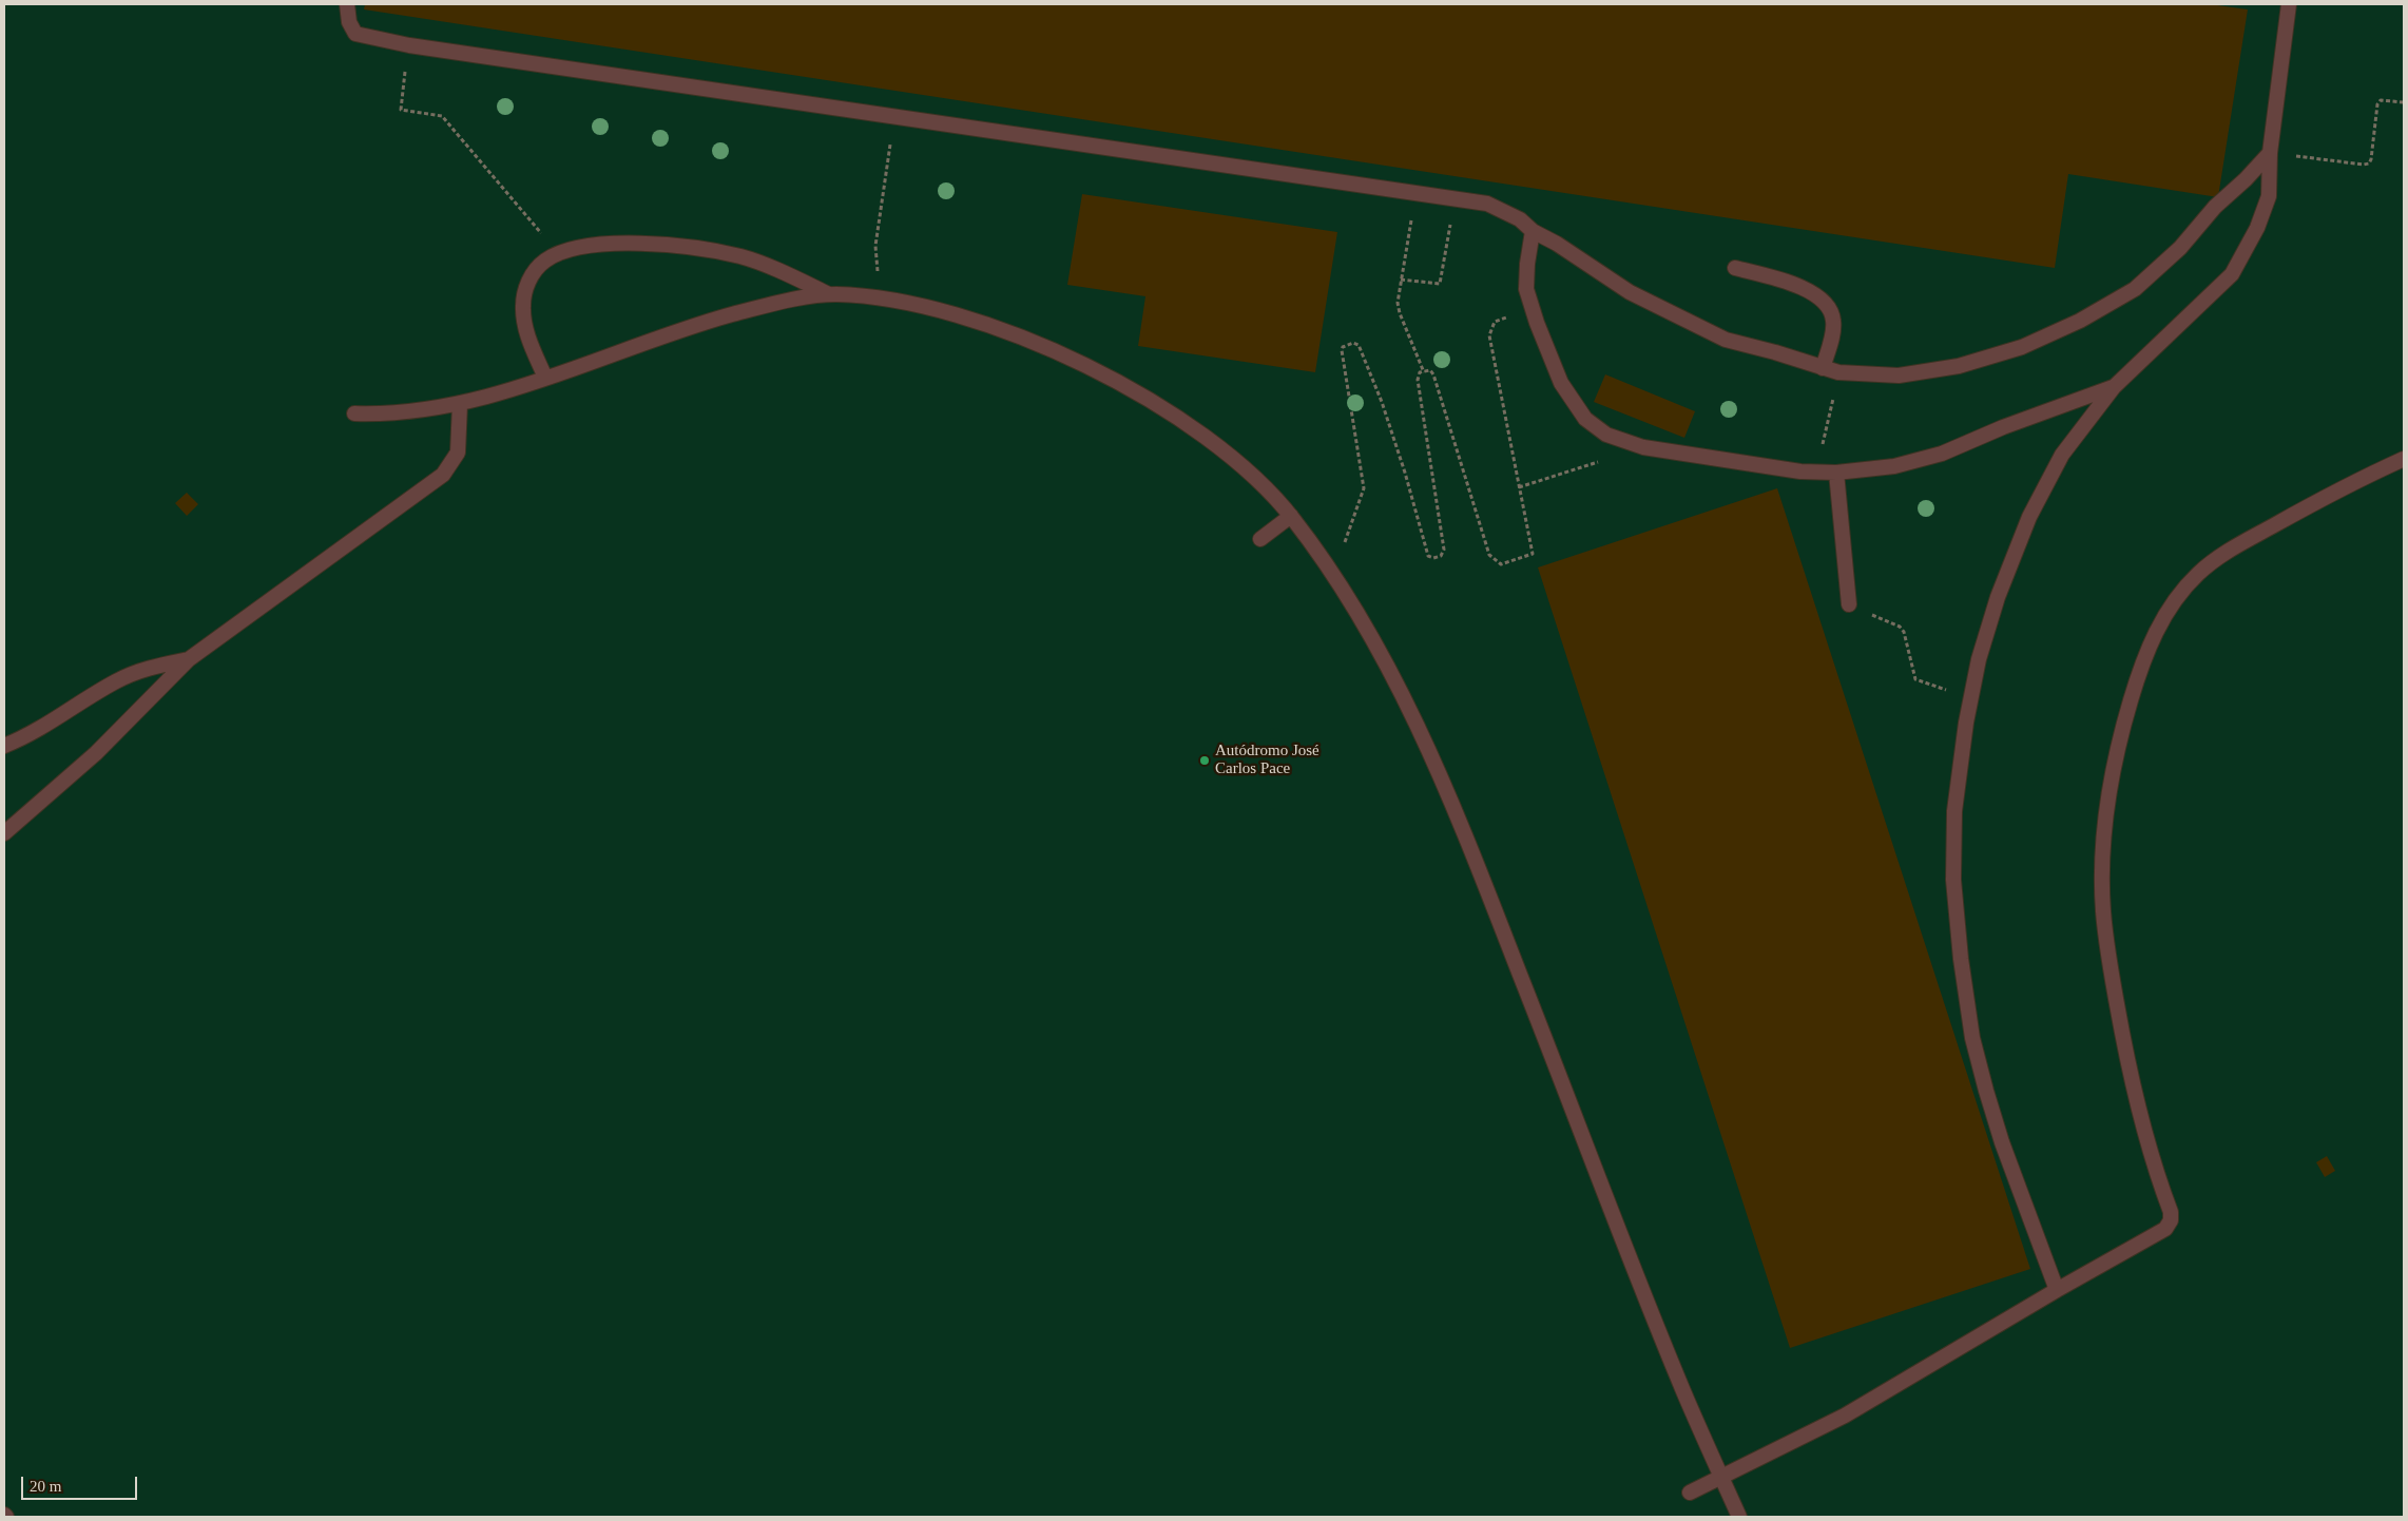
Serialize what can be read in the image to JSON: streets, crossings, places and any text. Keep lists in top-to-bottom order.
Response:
{
  "places": ["Autódromo José Carlos Pace"],
  "scale_bar": "20 m"
}
